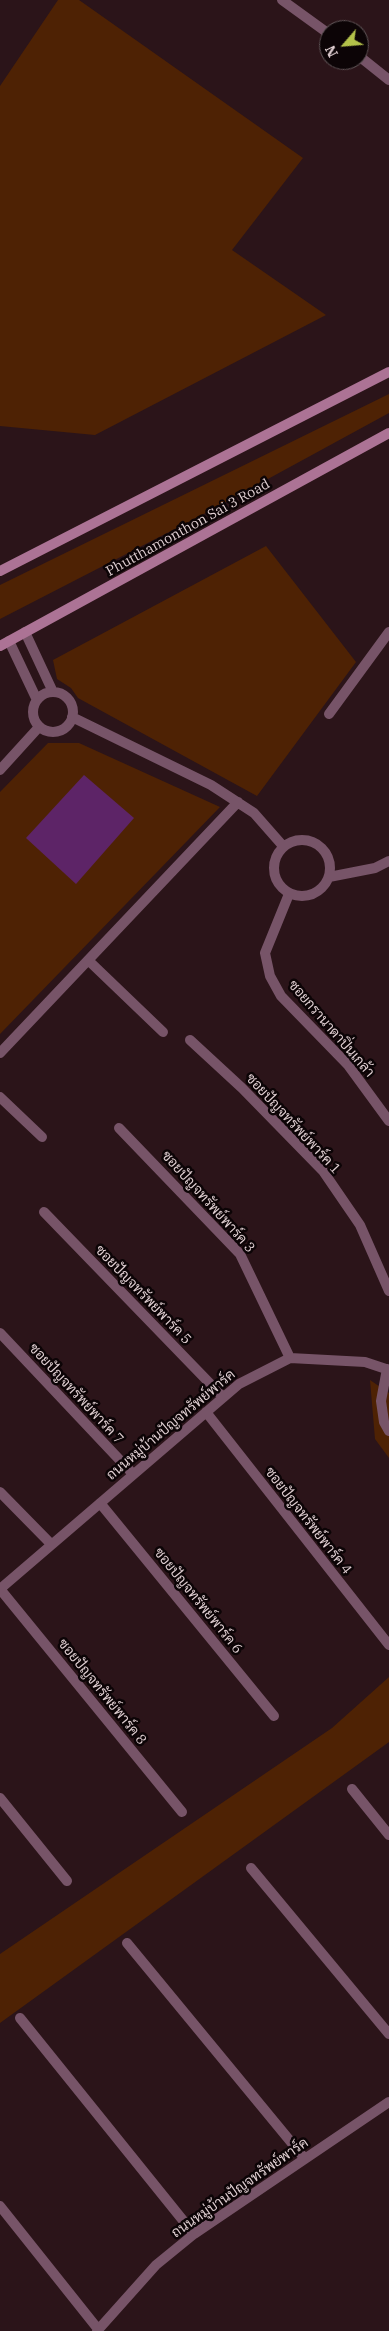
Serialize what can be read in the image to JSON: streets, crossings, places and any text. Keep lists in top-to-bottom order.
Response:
{
  "streets": {
    "main road": ["Phutthamonthon Sai 3 Road"],
    "street": [
      "ซอยกรานาดาปิ่นเกล้า",
      "ซอยปัญจทรัพย์พาร์ค 1",
      "ซอยปัญจทรัพย์พาร์ค 3",
      "ซอยปัญจทรัพย์พาร์ค 5",
      "ซอยปัญจทรัพย์พาร์ค 7",
      "ถนนหมู่บ้านปัญจทรัพย์พาร์ค",
      "ซอยปัญจทรัพย์พาร์ค 4",
      "ซอยปัญจทรัพย์พาร์ค 6",
      "ซอยปัญจทรัพย์พาร์ค 8"
    ]
  },
  "crossings": [
    ["ซอยปัญจทรัพย์พาร์ค 3", "ถนนหมู่บ้านปัญจทรัพย์พาร์ค"],
    ["ซอยปัญจทรัพย์พาร์ค 5", "ถนนหมู่บ้านปัญจทรัพย์พาร์ค"],
    ["ซอยปัญจทรัพย์พาร์ค 7", "ถนนหมู่บ้านปัญจทรัพย์พาร์ค"],
    ["ถนนหมู่บ้านปัญจทรัพย์พาร์ค", "ซอยปัญจทรัพย์พาร์ค 4"],
    ["ถนนหมู่บ้านปัญจทรัพย์พาร์ค", "ซอยปัญจทรัพย์พาร์ค 6"],
    ["ถนนหมู่บ้านปัญจทรัพย์พาร์ค", "ซอยปัญจทรัพย์พาร์ค 8"]
  ],
  "north": "bottom left"
}
